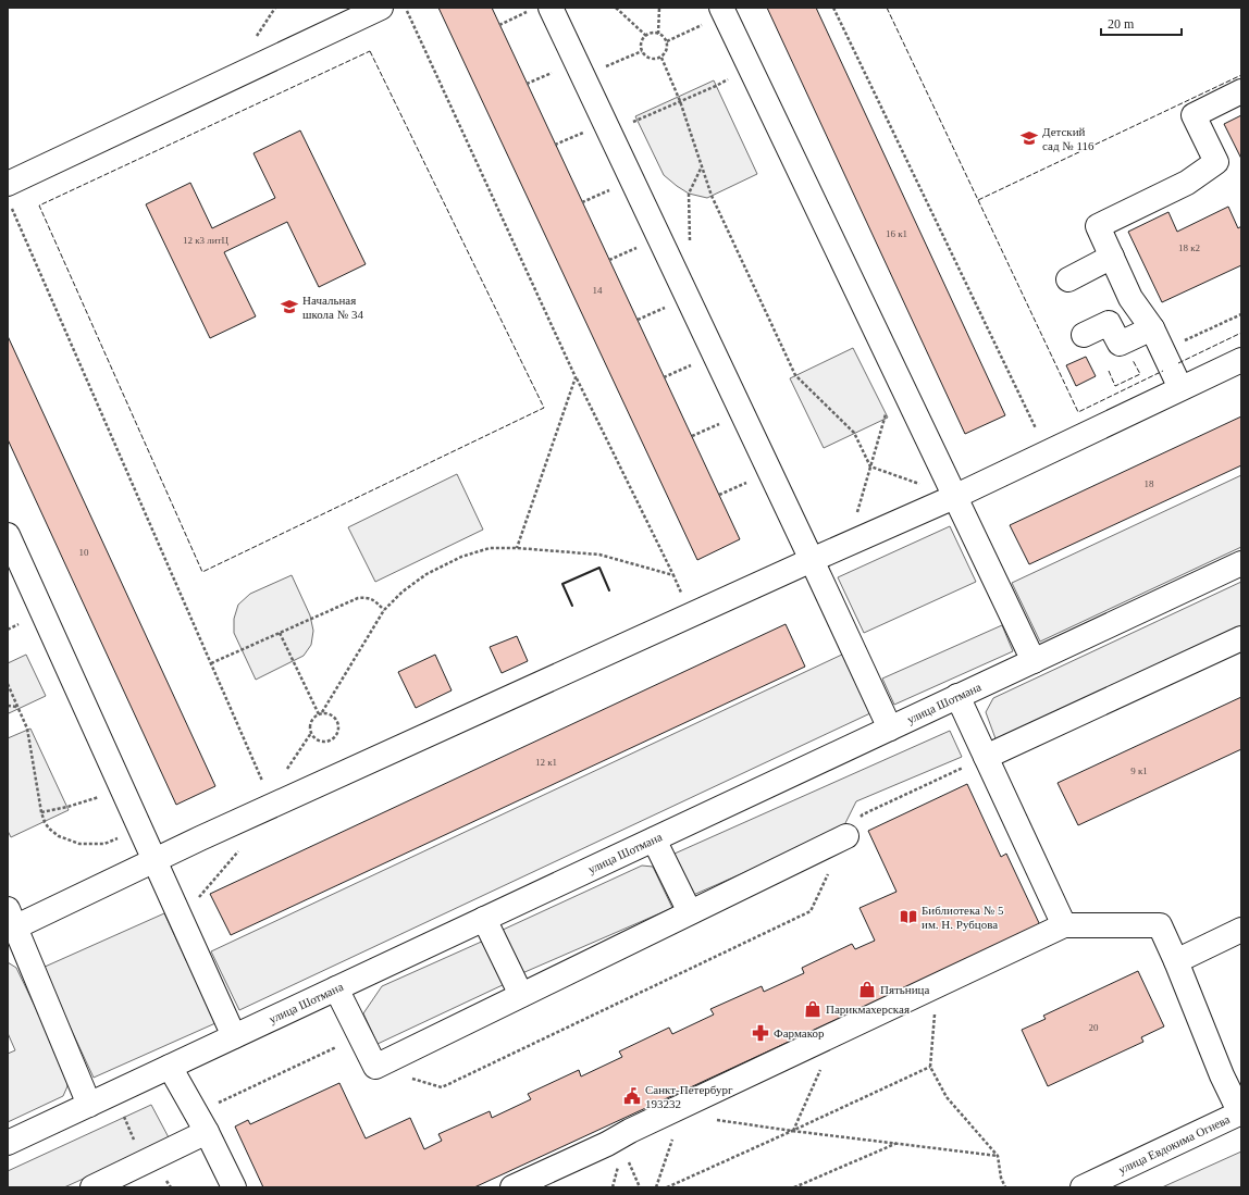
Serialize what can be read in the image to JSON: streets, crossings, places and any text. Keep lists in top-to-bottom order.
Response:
{
  "streets": {
    "street": ["улица Шотмана", "улица Евдокима Огнева"]
  },
  "places": {
    "school or university": ["Детский сад № 116", "Начальная школа № 34"],
    "library": ["Библиотека № 5 им. Н. Рубцова"],
    "shop": ["Пятьница", "Парикмахерская"],
    "pharmacy": ["Фармакор"],
    "public building": ["Санкт-Петербург 193232"]
  },
  "house_numbers": [
    "16 к1",
    "12 к3 литЦ",
    "18 к2",
    "14",
    "18",
    "10",
    "12 к1",
    "9 к1",
    "20"
  ],
  "scale_bar": "20 m"
}
